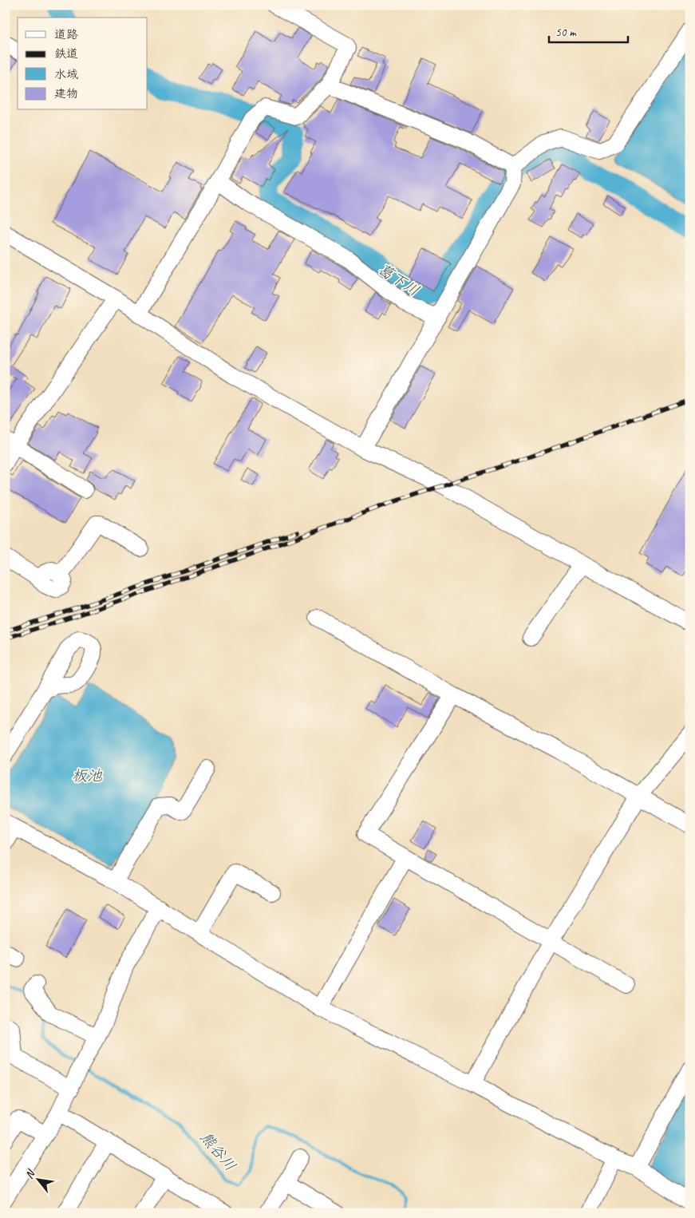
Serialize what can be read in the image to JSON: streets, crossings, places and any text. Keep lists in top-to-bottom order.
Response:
{
  "water": ["葛下川", "板池", "熊谷川"],
  "legend": [
    "道路",
    "鉄道",
    "水域",
    "建物"
  ],
  "scale_bar": "50 m",
  "north": "top left"
}
